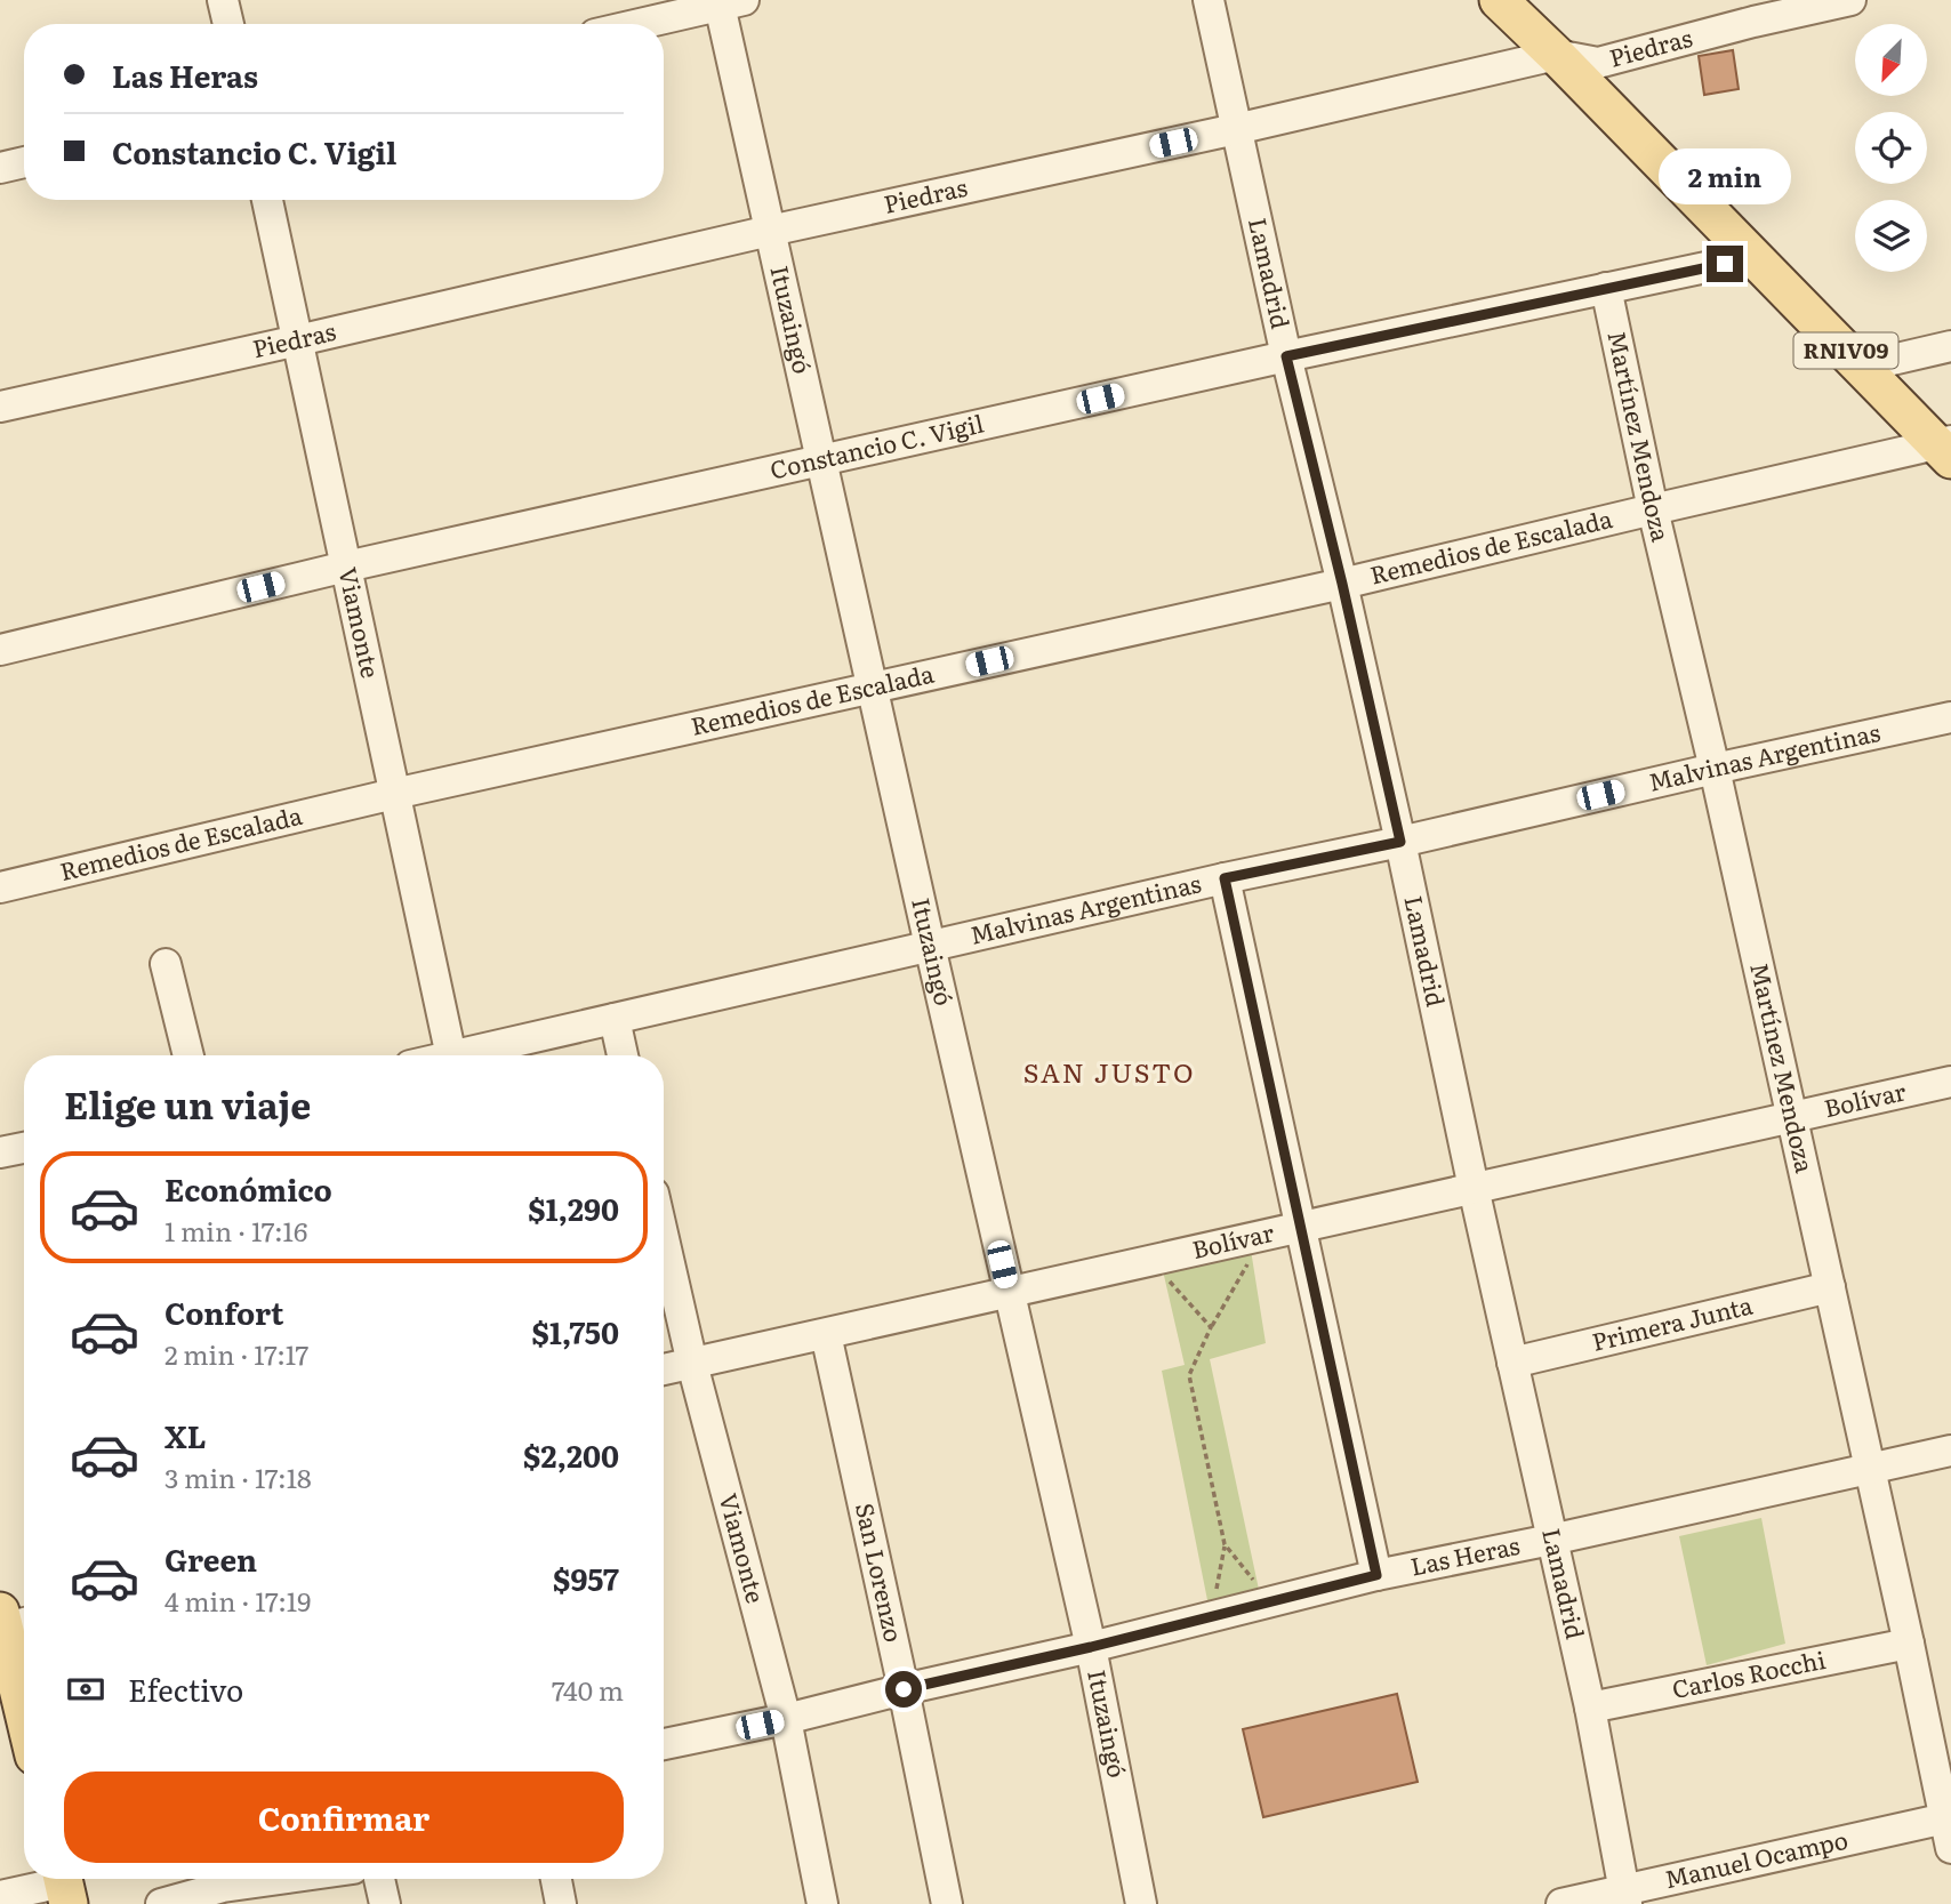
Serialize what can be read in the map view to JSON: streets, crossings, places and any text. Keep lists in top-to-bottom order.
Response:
{
  "streets": {
    "main road": ["RN1V09"],
    "street": [
      "Piedras",
      "Lamadrid",
      "Ituzaingó",
      "Martínez Mendoza",
      "Constancio C. Vigil",
      "Remedios de Escalada",
      "Viamonte",
      "Malvinas Argentinas",
      "Bolívar",
      "Primera Junta",
      "Las Heras",
      "San Lorenzo",
      "Carlos Rocchi",
      "Manuel Ocampo"
    ]
  },
  "crossings": [
    ["Piedras", "Lamadrid"],
    ["Piedras", "Ituzaingó"],
    ["Piedras", "RN1V09"],
    ["Piedras", "Viamonte"],
    ["Lamadrid", "Constancio C. Vigil"],
    ["Lamadrid", "Remedios de Escalada"],
    ["Lamadrid", "Malvinas Argentinas"],
    ["Lamadrid", "Bolívar"],
    ["Lamadrid", "Primera Junta"],
    ["Lamadrid", "Las Heras"],
    ["Lamadrid", "Carlos Rocchi"],
    ["Lamadrid", "Manuel Ocampo"],
    ["Ituzaingó", "Constancio C. Vigil"],
    ["Ituzaingó", "Remedios de Escalada"],
    ["Ituzaingó", "Malvinas Argentinas"],
    ["Ituzaingó", "Bolívar"],
    ["Ituzaingó", "Las Heras"],
    ["RN1V09", "Constancio C. Vigil"],
    ["RN1V09", "Remedios de Escalada"],
    ["Martínez Mendoza", "Constancio C. Vigil"],
    ["Martínez Mendoza", "Remedios de Escalada"],
    ["Martínez Mendoza", "Malvinas Argentinas"],
    ["Martínez Mendoza", "Bolívar"],
    ["Martínez Mendoza", "Primera Junta"],
    ["Martínez Mendoza", "Las Heras"],
    ["Martínez Mendoza", "Carlos Rocchi"],
    ["Martínez Mendoza", "Manuel Ocampo"],
    ["Constancio C. Vigil", "Viamonte"],
    ["Remedios de Escalada", "Viamonte"],
    ["Viamonte", "Bolívar"],
    ["Viamonte", "Las Heras"],
    ["Bolívar", "San Lorenzo"],
    ["Las Heras", "San Lorenzo"]
  ],
  "districts": ["SAN JUSTO"],
  "north": "bottom left",
  "page": {
    "banner": ["Las Heras", "Constancio C. Vigil"],
    "bubble": "2 min",
    "heading": "Elige un viaje",
    "list": [
      {
        "name": "Económico",
        "note": "1 min · 17:16",
        "value": "$1,290"
      },
      {
        "name": "Confort",
        "note": "2 min · 17:17",
        "value": "$1,750"
      },
      {
        "name": "XL",
        "note": "3 min · 17:18",
        "value": "$2,200"
      },
      {
        "name": "Green",
        "note": "4 min · 17:19",
        "value": "$957"
      }
    ],
    "pay": ["Efectivo", "740 m"],
    "buttons": "Confirmar"
  }
}
